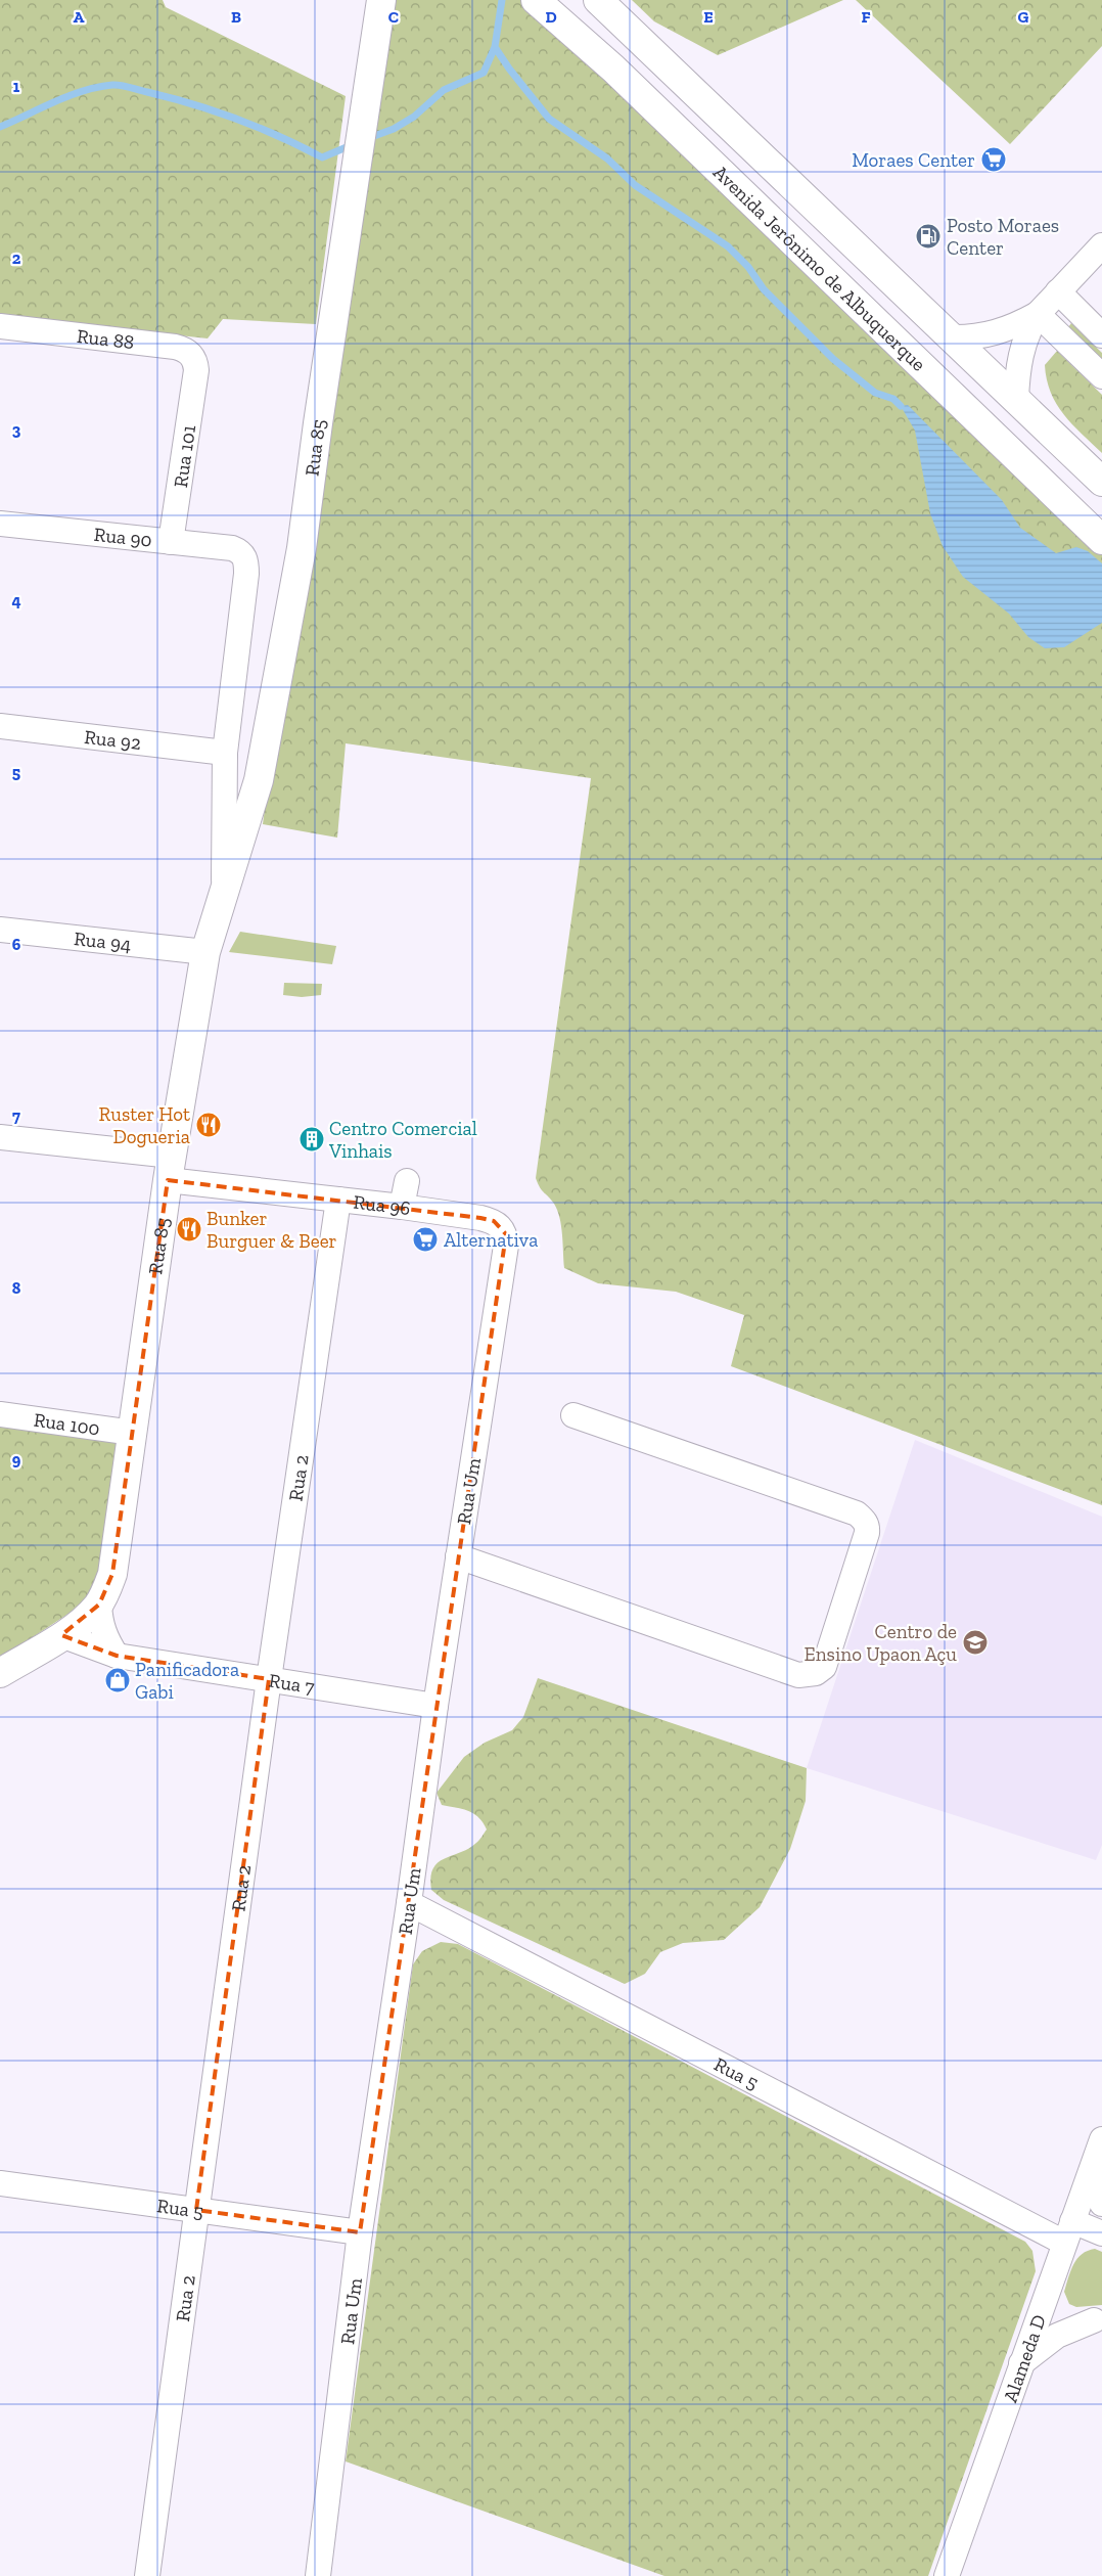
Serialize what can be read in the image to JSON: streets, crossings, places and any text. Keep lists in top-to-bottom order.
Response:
{
  "streets": {
    "main road": ["Avenida Jerônimo de Albuquerque", "Rua 85"],
    "street": [
      "Rua 88",
      "Rua 101",
      "Rua 90",
      "Rua 92",
      "Rua 94",
      "Rua 96",
      "Rua 100",
      "Rua 2",
      "Rua Um",
      "Rua 7",
      "Rua 5",
      "Alameda D"
    ]
  },
  "crossings": [
    ["Rua 88", "Rua 101"],
    ["Rua 85", "Rua 90"],
    ["Rua 85", "Rua 92"],
    ["Rua 85", "Rua 94"],
    ["Rua 85", "Rua 96"],
    ["Rua 85", "Rua 100"],
    ["Rua 101", "Rua 90"],
    ["Rua 96", "Rua 2"],
    ["Rua 96", "Rua Um"],
    ["Rua 2", "Rua 7"],
    ["Rua 2", "Rua 5"],
    ["Rua Um", "Rua 7"],
    ["Rua Um", "Rua 5"],
    ["Rua 5", "Alameda D"]
  ],
  "places": {
    "supermarket": ["Moraes Center", "Alternativa"],
    "fuel station": ["Posto Moraes Center"],
    "restaurant": ["Ruster Hot Dogueria", "Bunker Burguer & Beer"],
    "building": ["Centro Comercial Vinhais"],
    "school or university": ["Centro de Ensino Upaon Açu"],
    "shop": ["Panificadora Gabi"]
  },
  "grid": {
    "columns": [
      "A",
      "B",
      "C",
      "D",
      "E",
      "F",
      "G"
    ],
    "rows": [
      "1",
      "2",
      "3",
      "4",
      "5",
      "6",
      "7",
      "8",
      "9"
    ]
  }
}
